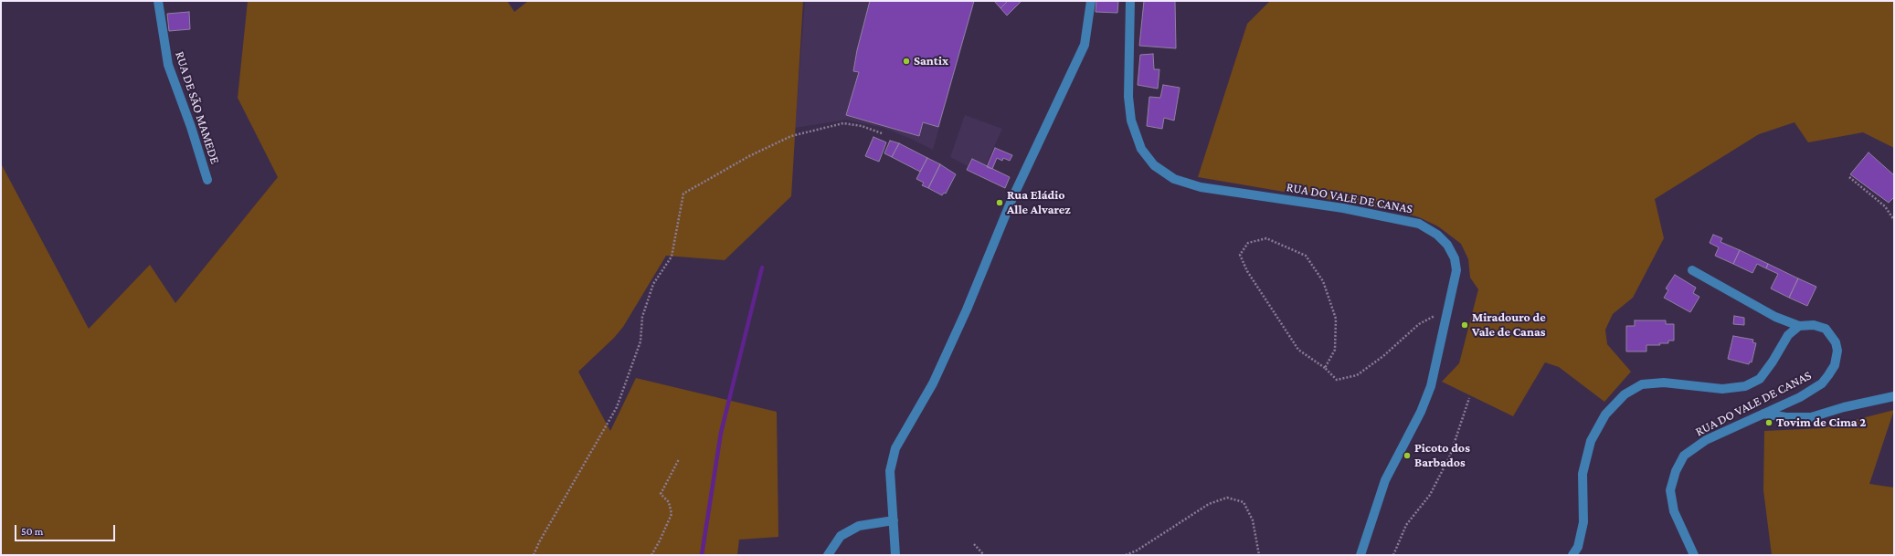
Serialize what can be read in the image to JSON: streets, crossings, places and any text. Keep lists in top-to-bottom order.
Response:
{
  "streets": {
    "street": ["RUA DE SÃO MAMEDE", "RUA DO VALE DE CANAS"]
  },
  "places": [
    "Santix",
    "Rua Eládio Alle Alvarez",
    "Miradouro de Vale de Canas",
    "Tovim de Cima 2",
    "Picoto dos Barbados"
  ],
  "scale_bar": "50 m"
}
